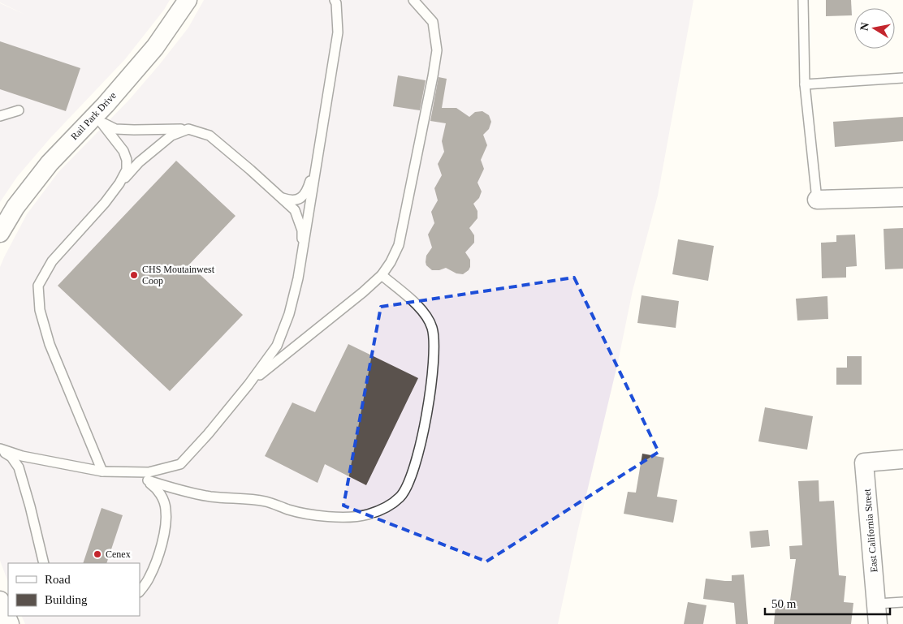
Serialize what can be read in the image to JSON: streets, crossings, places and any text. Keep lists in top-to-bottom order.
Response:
{
  "streets": {
    "street": ["Rail Park Drive", "East California Street"]
  },
  "places": ["CHS Moutainwest Coop", "Cenex"],
  "legend": ["Road", "Building"],
  "scale_bar": "50 m",
  "north": "left"
}
